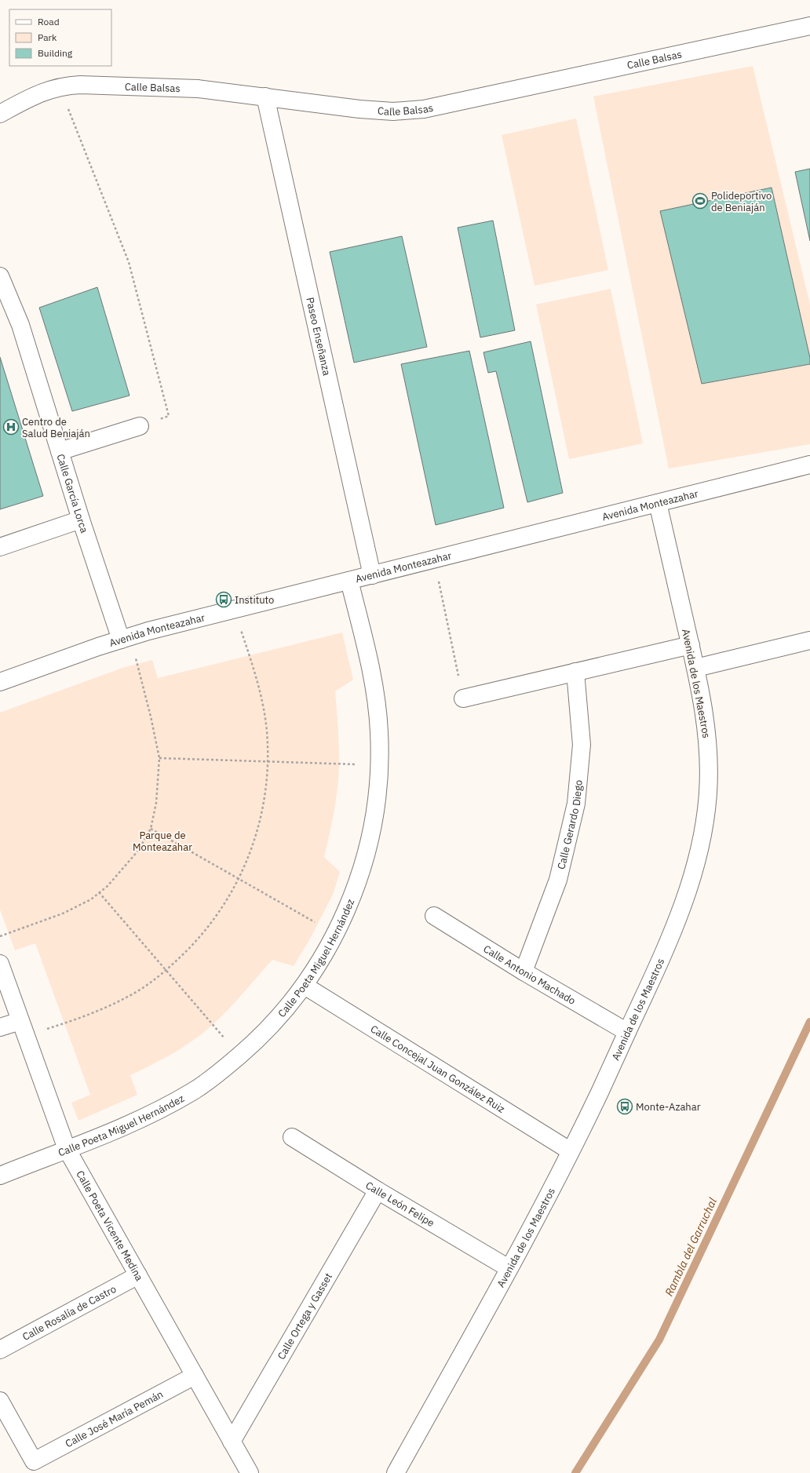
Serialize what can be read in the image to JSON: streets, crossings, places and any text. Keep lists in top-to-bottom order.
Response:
{
  "streets": {
    "street": [
      "Calle Balsas",
      "Paseo Enseñanza",
      "Calle García Lorca",
      "Avenida Monteazahar",
      "Avenida de los Maestros",
      "Calle Gerardo Diego",
      "Calle Poeta Miguel Hernández",
      "Calle Antonio Machado",
      "Calle Concejal Juan González Ruiz",
      "Calle León Felipe",
      "Calle Poeta Vicente Medina",
      "Calle Rosalía de Castro",
      "Calle Ortega y Gasset",
      "Calle José María Pemán"
    ]
  },
  "crossings": [
    ["Calle Balsas", "Paseo Enseñanza"],
    ["Paseo Enseñanza", "Avenida Monteazahar"],
    ["Calle García Lorca", "Avenida Monteazahar"],
    ["Avenida Monteazahar", "Avenida de los Maestros"],
    ["Avenida Monteazahar", "Calle Poeta Miguel Hernández"],
    ["Avenida de los Maestros", "Calle Antonio Machado"],
    ["Avenida de los Maestros", "Calle Concejal Juan González Ruiz"],
    ["Avenida de los Maestros", "Calle León Felipe"],
    ["Calle Gerardo Diego", "Calle Antonio Machado"],
    ["Calle Poeta Miguel Hernández", "Calle Concejal Juan González Ruiz"],
    ["Calle Poeta Miguel Hernández", "Calle Poeta Vicente Medina"],
    ["Calle León Felipe", "Calle Ortega y Gasset"],
    ["Calle Poeta Vicente Medina", "Calle Rosalía de Castro"],
    ["Calle Poeta Vicente Medina", "Calle Ortega y Gasset"],
    ["Calle Poeta Vicente Medina", "Calle José María Pemán"]
  ],
  "water": ["Rambla del Garruchal"],
  "parks": ["Parque de Monteazahar"],
  "places": {
    "sports": ["Polideportivo de Beniaján"],
    "hospital": ["Centro de Salud Beniaján"],
    "bus stop": ["Instituto", "Monte-Azahar"]
  },
  "legend": ["Road", "Park", "Building"]
}
